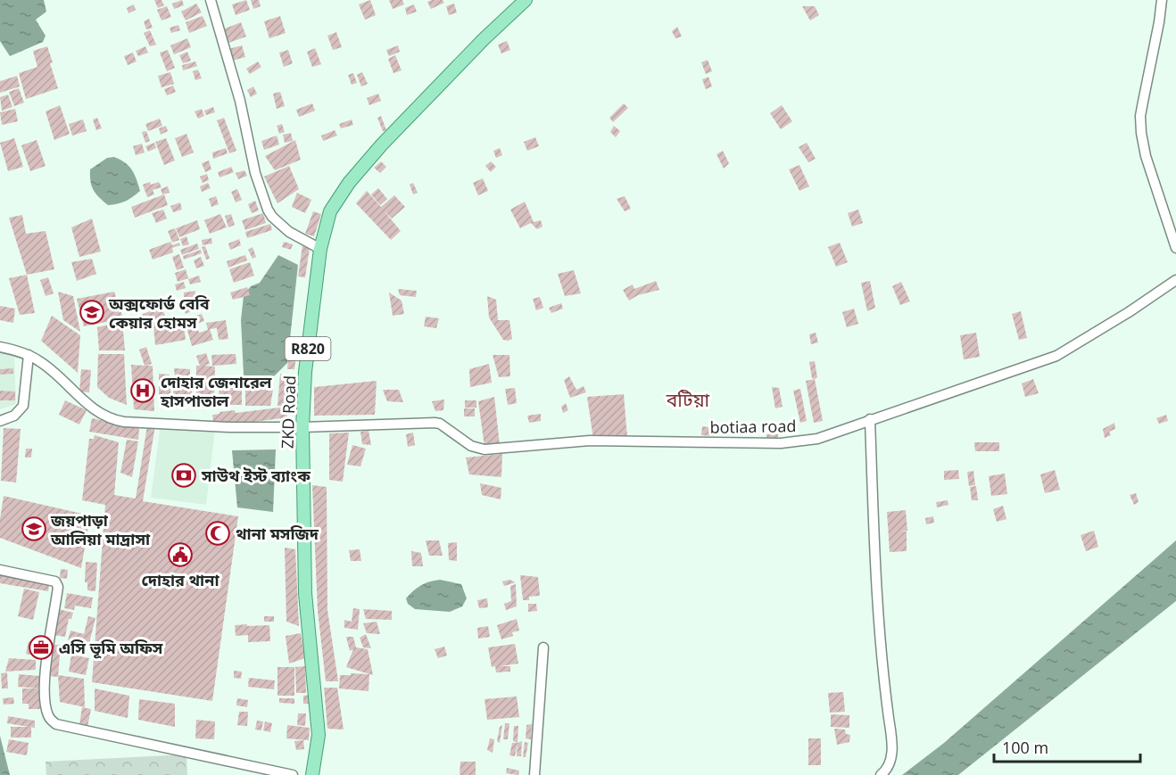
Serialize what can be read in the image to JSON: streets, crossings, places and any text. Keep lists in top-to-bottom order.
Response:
{
  "streets": {
    "main road": ["R820", "ZKD Road"],
    "street": ["botiaa road"]
  },
  "crossings": [
    ["ZKD Road", "botiaa road"]
  ],
  "districts": ["বটিয়া"],
  "places": {
    "school or university": ["অক্সফোর্ড বেবি কেয়ার হোমস", "জয়পাড়া আলিয়া মাদ্রাসা"],
    "hospital": ["দোহার জেনারেল হাসপাতাল"],
    "bank": ["সাউথ ইস্ট ব্যাংক"],
    "mosque": ["থানা মসজিদ"],
    "public building": ["দোহার থানা"],
    "office": ["এসি ভূমি অফিস"]
  },
  "scale_bar": "100 m"
}
